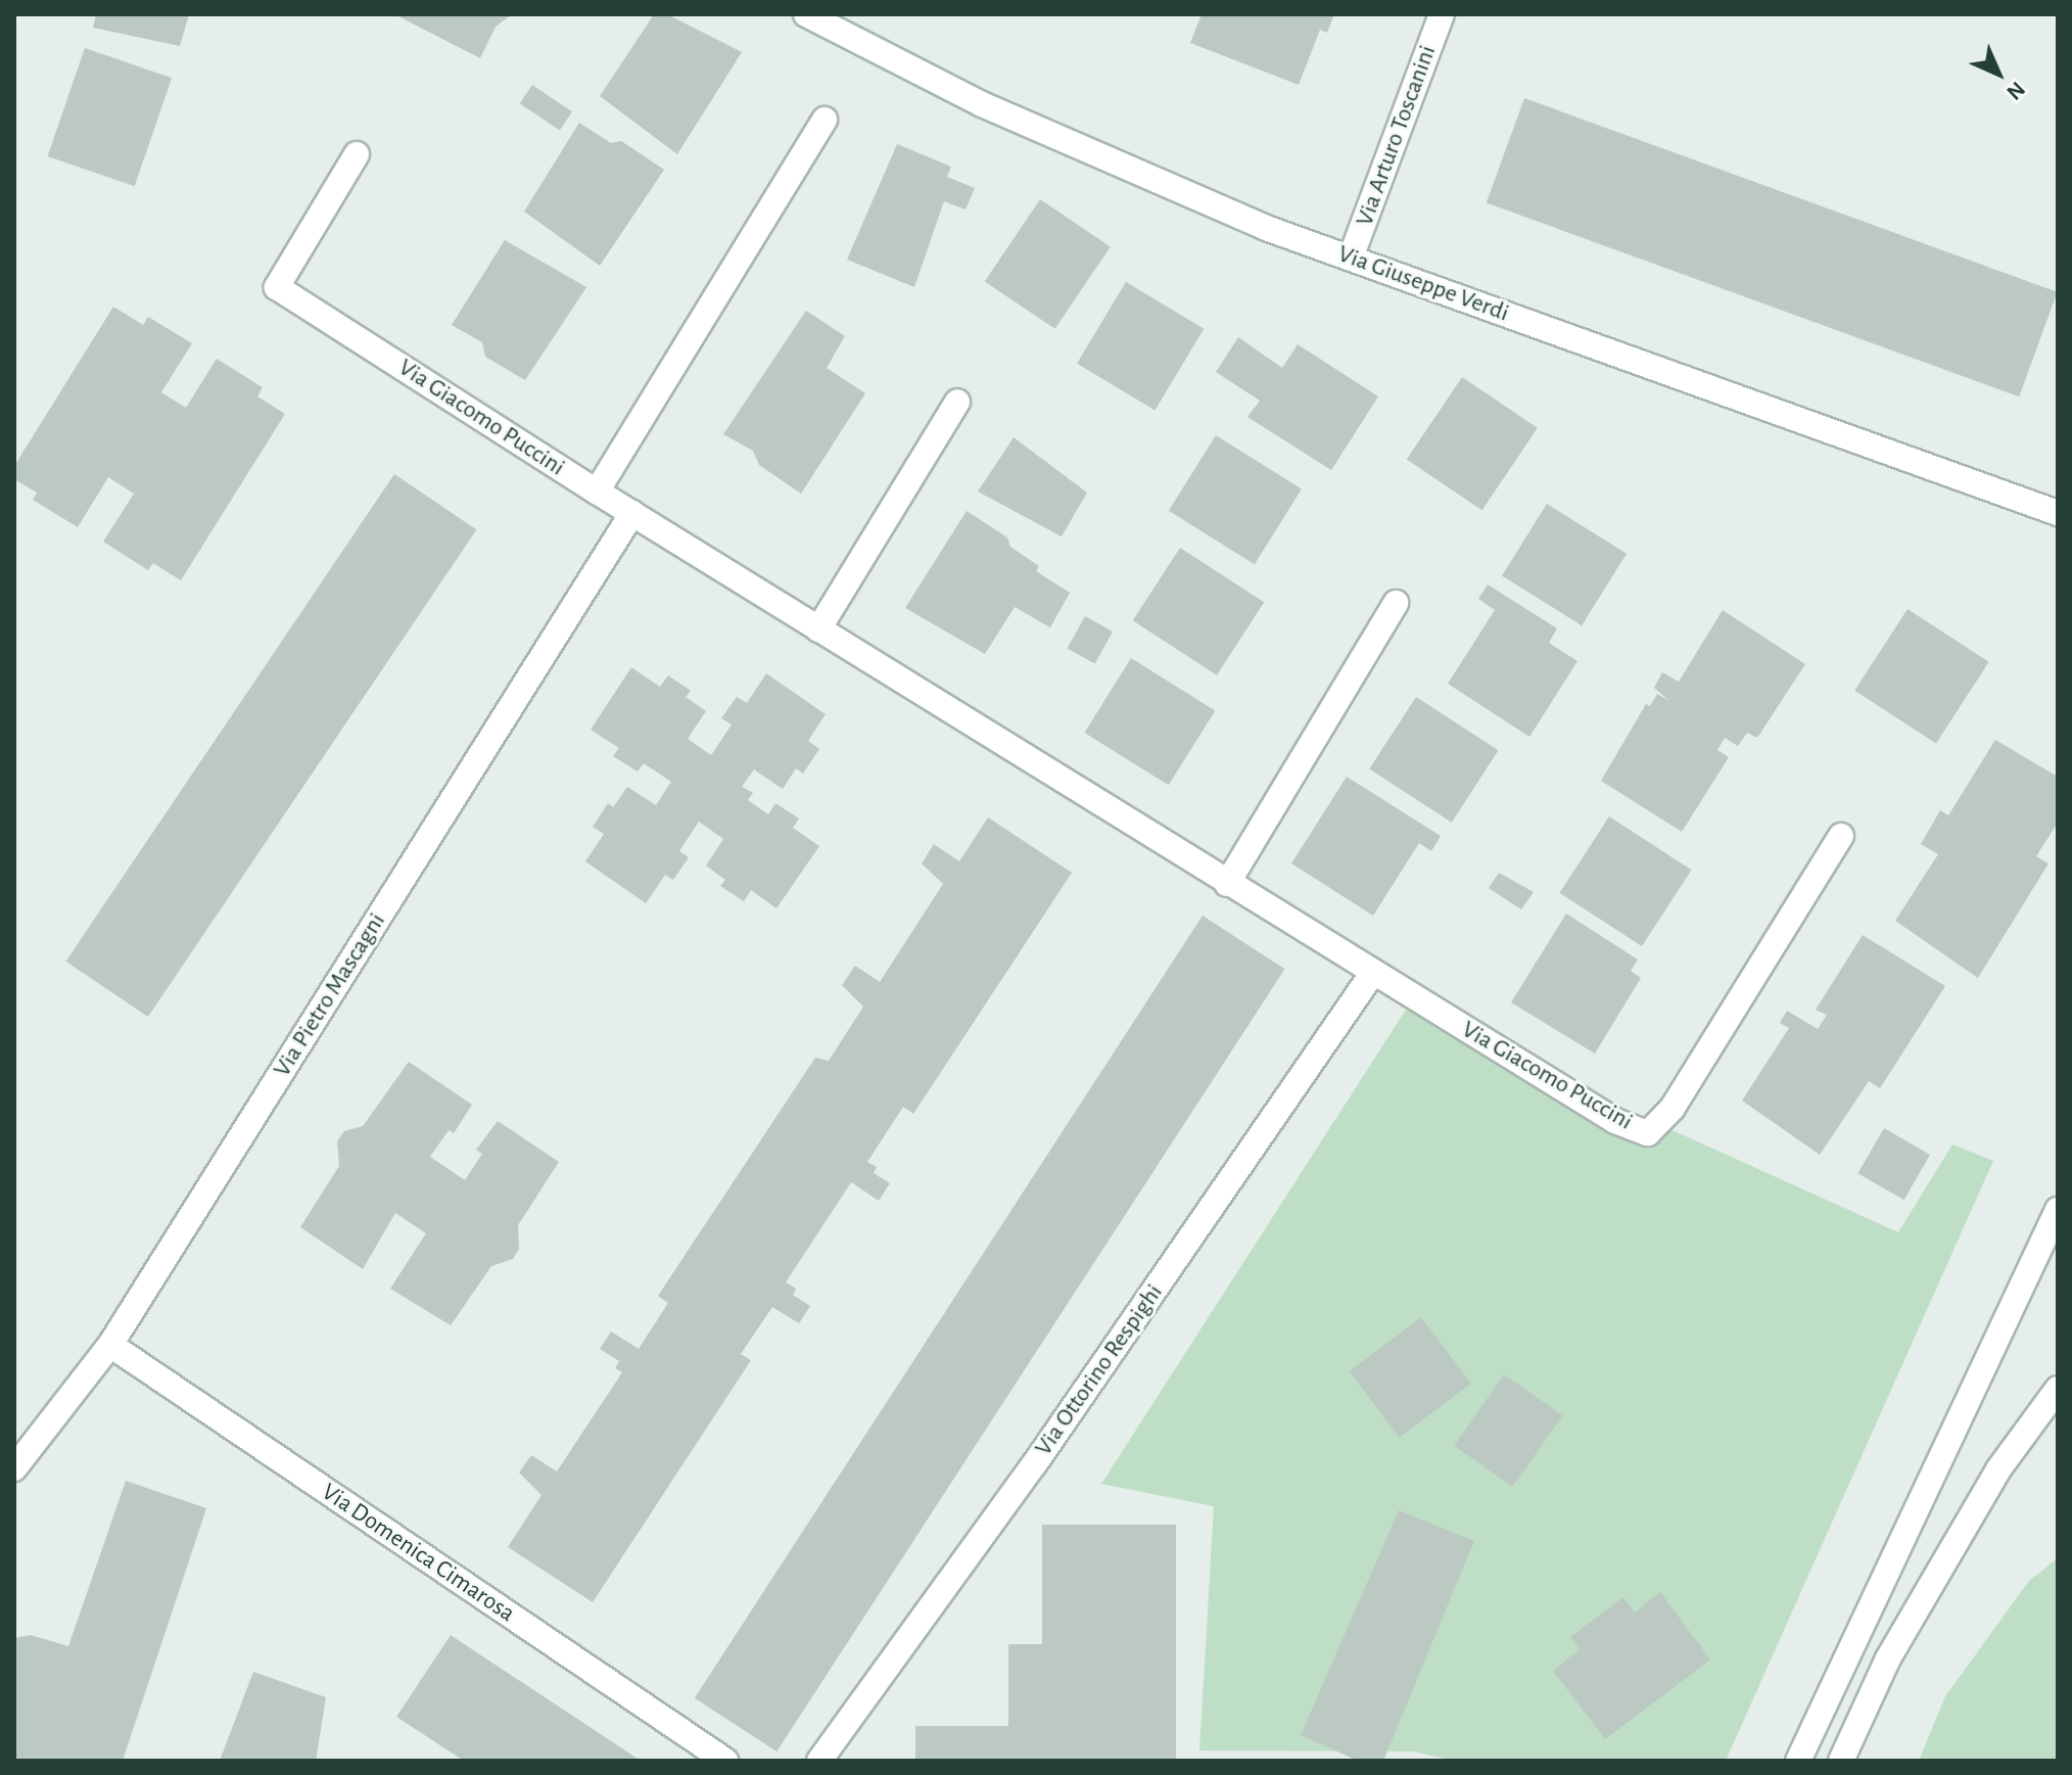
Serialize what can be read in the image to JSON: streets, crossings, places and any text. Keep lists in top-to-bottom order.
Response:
{
  "streets": {
    "street": [
      "Via Arturo Toscanini",
      "Via Giuseppe Verdi",
      "Via Giacomo Puccini",
      "Via Pietro Mascagni",
      "Via Ottorino Respighi",
      "Via Domenica Cimarosa"
    ]
  },
  "crossings": [
    ["Via Arturo Toscanini", "Via Giuseppe Verdi"],
    ["Via Giacomo Puccini", "Via Pietro Mascagni"],
    ["Via Giacomo Puccini", "Via Ottorino Respighi"],
    ["Via Pietro Mascagni", "Via Domenica Cimarosa"]
  ],
  "north": "bottom right"
}
